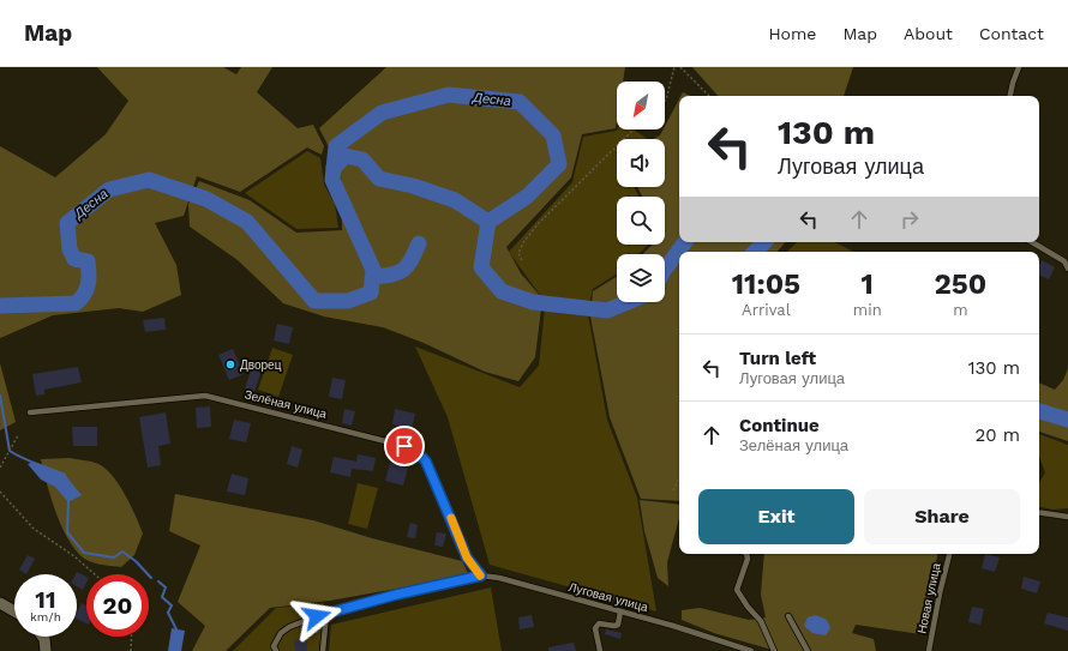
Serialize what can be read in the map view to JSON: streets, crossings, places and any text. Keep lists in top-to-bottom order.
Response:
{
  "streets": {
    "lane": ["Зелёная улица", "Луговая улица", "Новая улица"]
  },
  "crossings": [
    ["Зелёная улица", "Луговая улица"]
  ],
  "water": ["Десна"],
  "places": ["Дворец"],
  "north": "bottom left",
  "page": {
    "header": "Map",
    "nav": [
      "Home",
      "Map",
      "About",
      "Contact"
    ],
    "turn": ["130 m", "Луговая улица"],
    "eta": [
      "11:05",
      "Arrival",
      "1",
      "min",
      "250",
      "m"
    ],
    "list": [
      {
        "name": "Turn left",
        "note": "Луговая улица",
        "value": "130 m"
      },
      {
        "name": "Continue",
        "note": "Зелёная улица",
        "value": "20 m"
      }
    ],
    "buttons": ["Exit", "Share"],
    "speed": "11 km/h",
    "limit": "20"
  }
}
